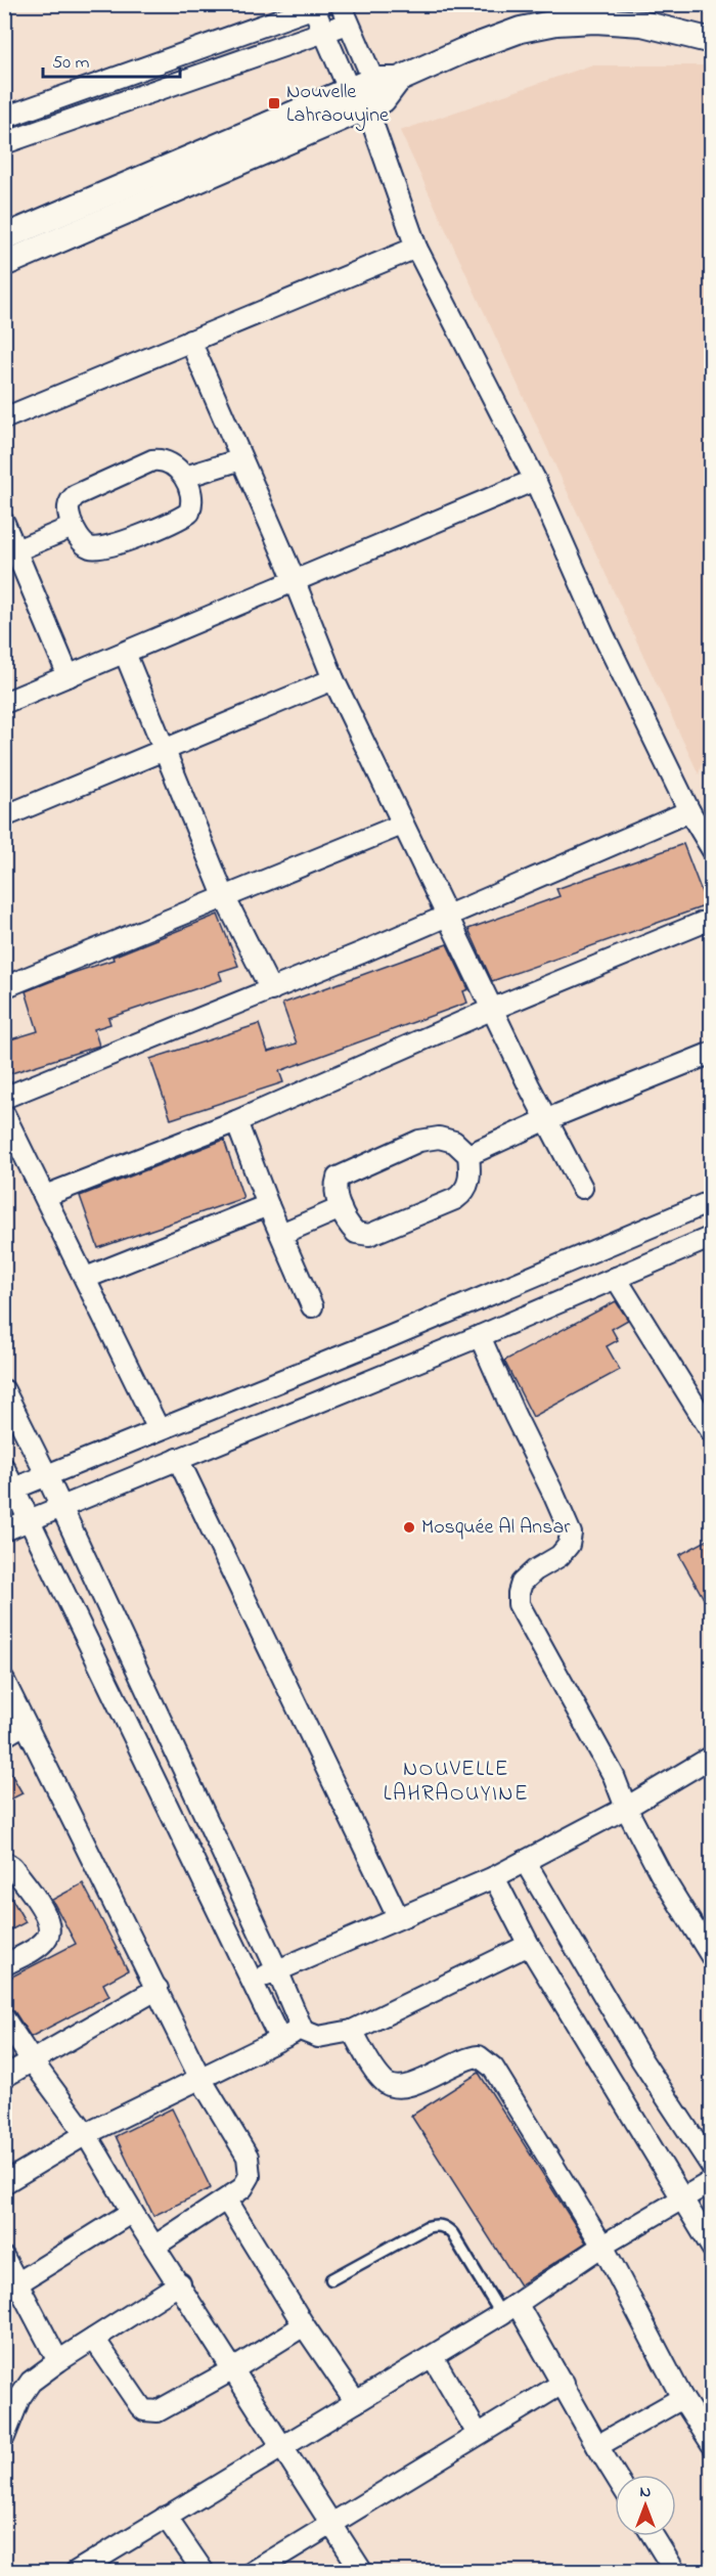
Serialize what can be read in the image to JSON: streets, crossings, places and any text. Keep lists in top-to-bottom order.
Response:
{
  "districts": ["NOUVELLE LAHRAOUYINE"],
  "places": {
    "transit": ["Nouvelle Lahraouyine"],
    "other": ["Mosquée Al Ansar"]
  },
  "scale_bar": "50 m",
  "north": "top"
}
